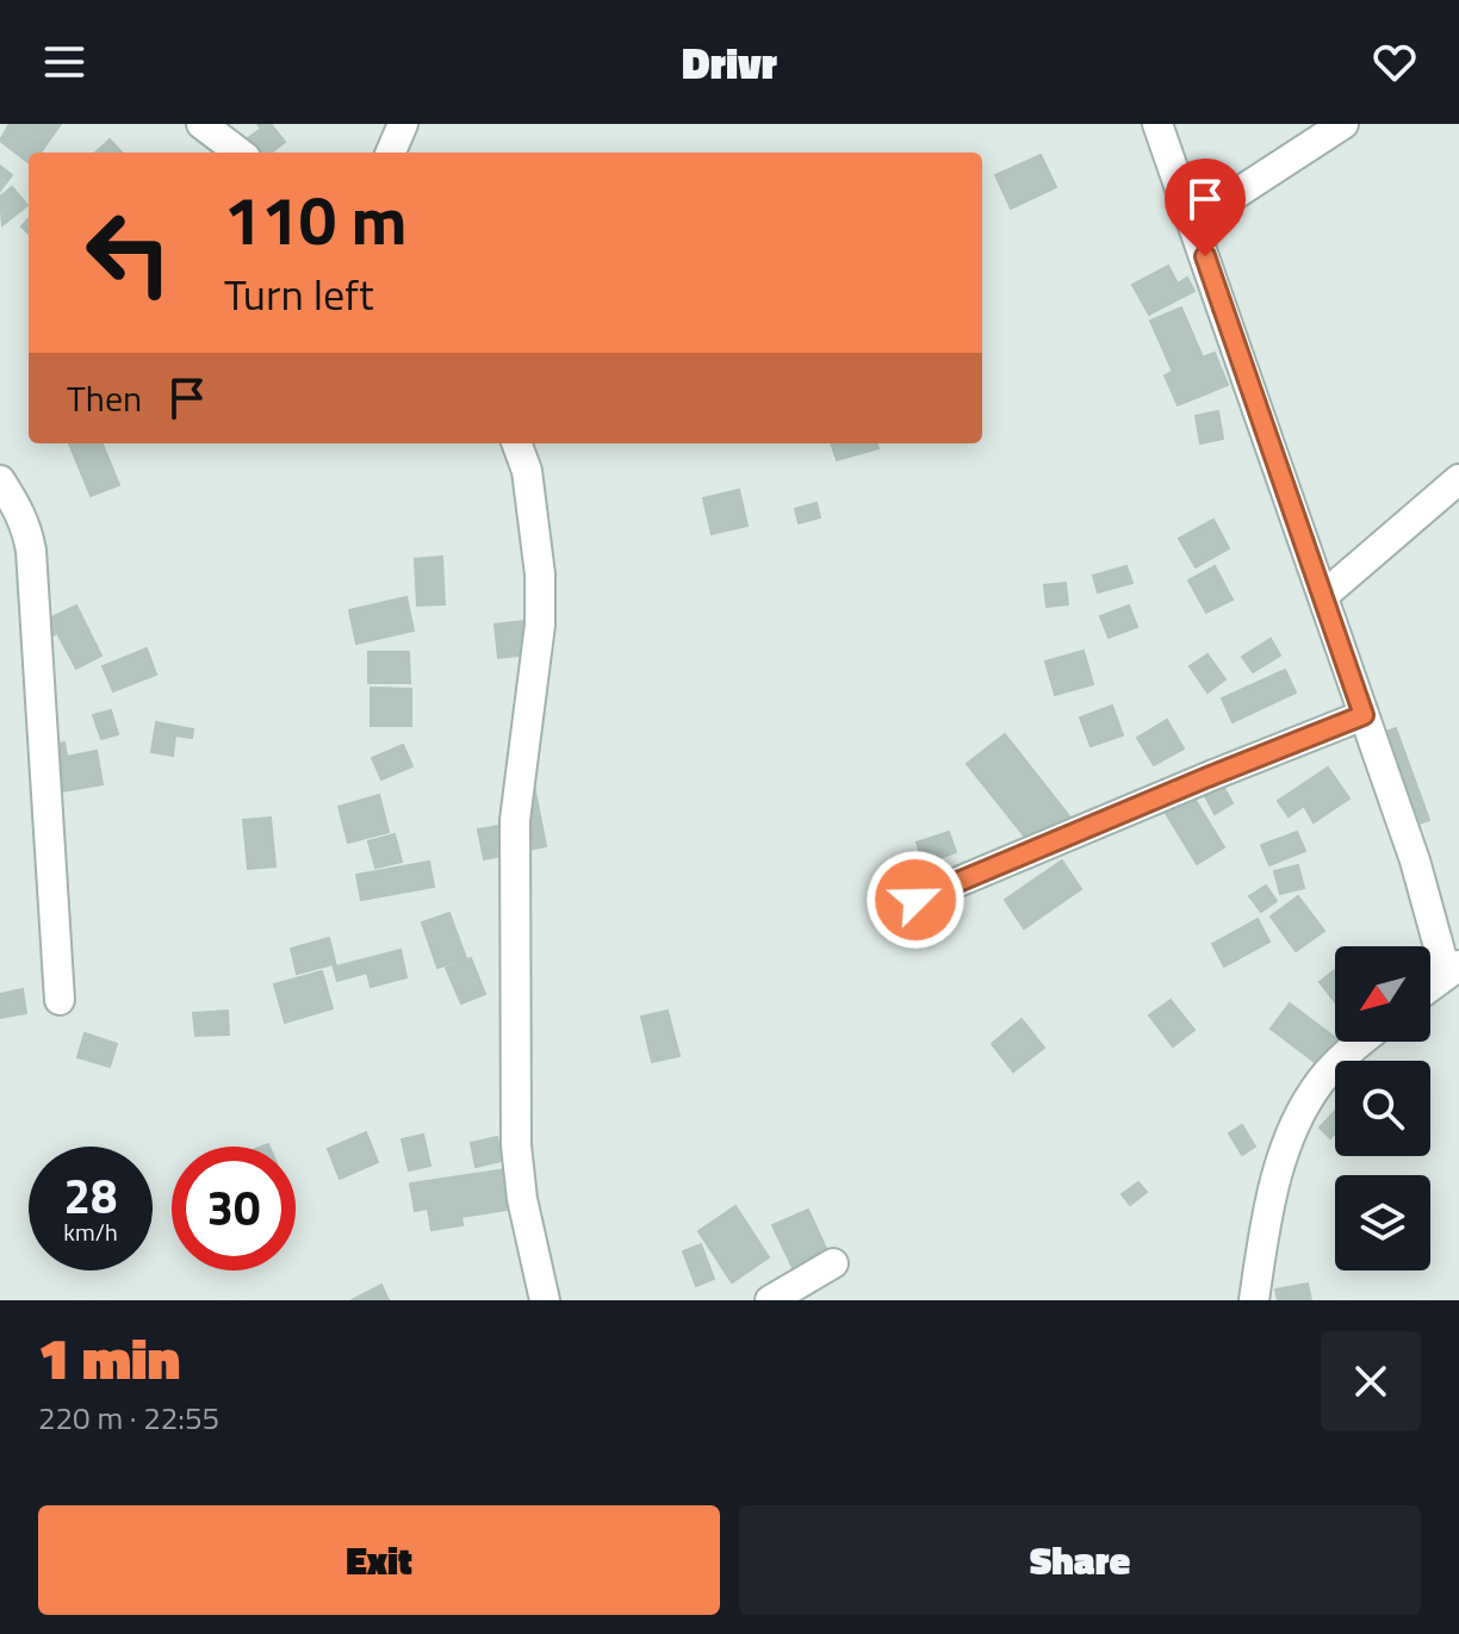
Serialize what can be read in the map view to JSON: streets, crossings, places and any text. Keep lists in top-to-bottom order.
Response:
{
  "north": "bottom left",
  "page": {
    "header": "Drivr",
    "turn": ["110 m", "Turn left"],
    "then": "Then",
    "speed": "28 km/h",
    "limit": "30",
    "heading": ["1 min", "220 m · 22:55"],
    "buttons": ["Exit", "Share"]
  }
}
